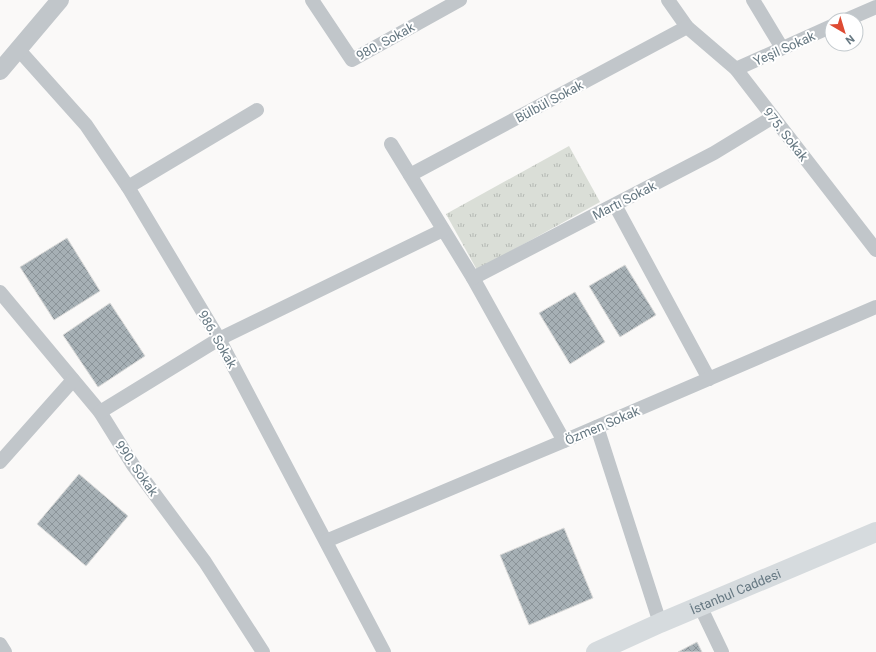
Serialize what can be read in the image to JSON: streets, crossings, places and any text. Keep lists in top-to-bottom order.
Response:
{
  "streets": {
    "main road": ["İstanbul Caddesi"],
    "street": [
      "980. Sokak",
      "Yeşil Sokak",
      "Bülbül Sokak",
      "975. Sokak",
      "Martı Sokak",
      "986. Sokak",
      "Özmen Sokak",
      "990. Sokak"
    ]
  },
  "crossings": [
    ["Yeşil Sokak", "975. Sokak"],
    ["Bülbül Sokak", "975. Sokak"],
    ["975. Sokak", "Martı Sokak"],
    ["986. Sokak", "Özmen Sokak"]
  ],
  "north": "bottom right"
}
